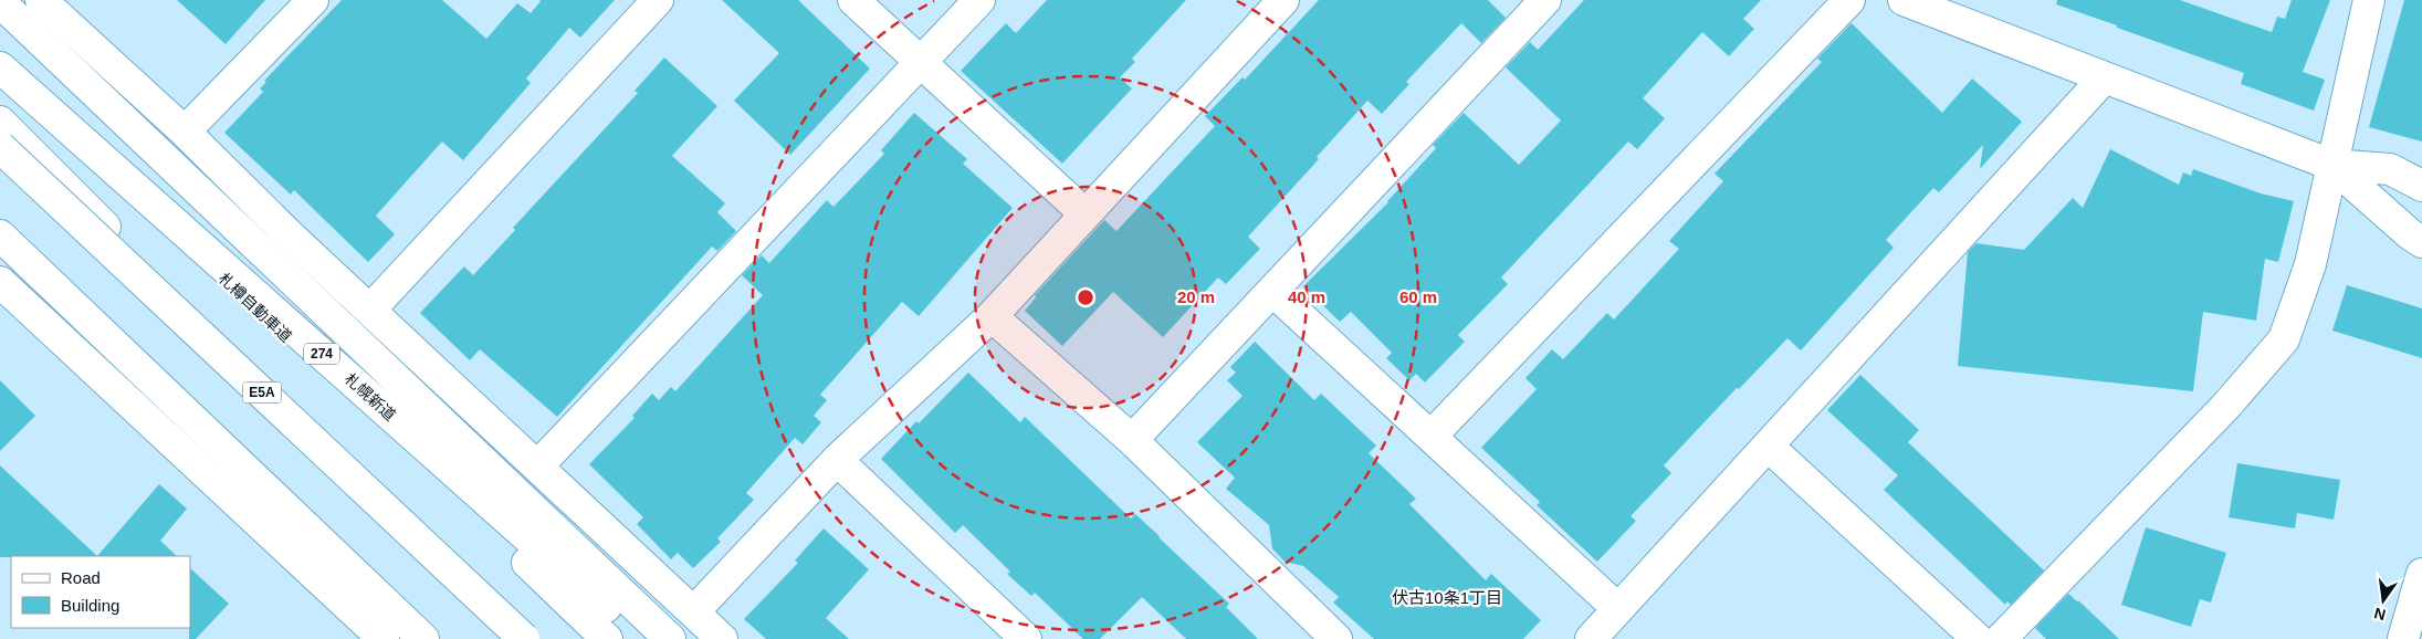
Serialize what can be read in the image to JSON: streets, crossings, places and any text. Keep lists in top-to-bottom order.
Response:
{
  "streets": {
    "main road": [
      "札樽自動車道",
      "274",
      "E5A",
      "札幌新道"
    ]
  },
  "crossings": [
    ["札樽自動車道", "札幌新道"]
  ],
  "districts": ["伏古10条1丁目"],
  "legend": ["Road", "Building"],
  "north": "bottom",
  "rings": ["20 m", "40 m", "60 m"]
}
